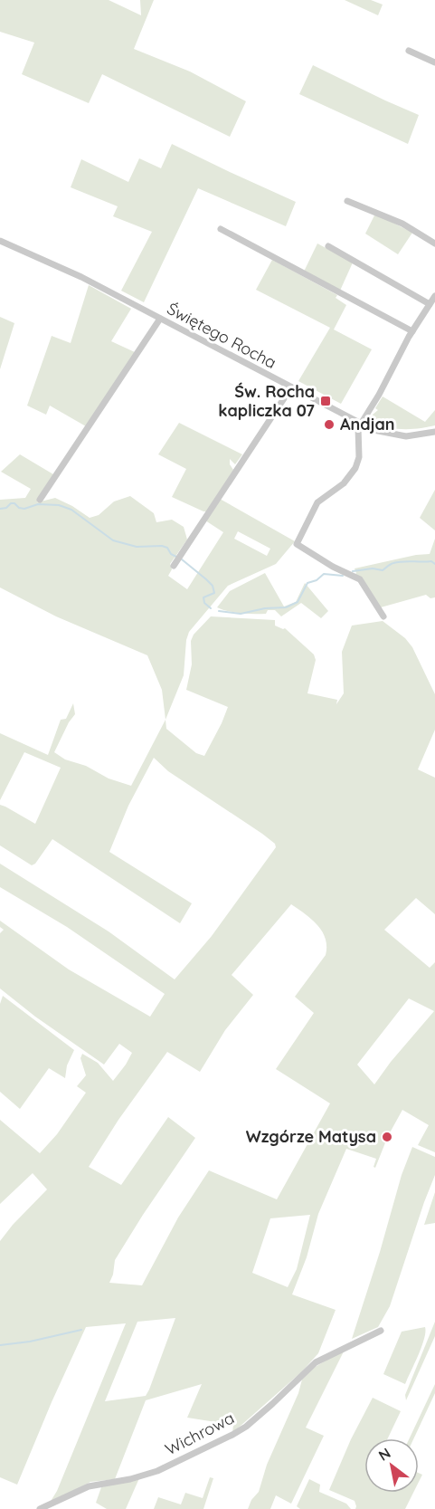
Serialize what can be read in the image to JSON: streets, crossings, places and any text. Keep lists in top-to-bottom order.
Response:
{
  "streets": {
    "street": ["Świętego Rocha", "Wichrowa"]
  },
  "places": {
    "transit": ["Św. Rocha kapliczka 07"],
    "other": ["Andjan", "Wzgórze Matysa"]
  },
  "north": "top left"
}
